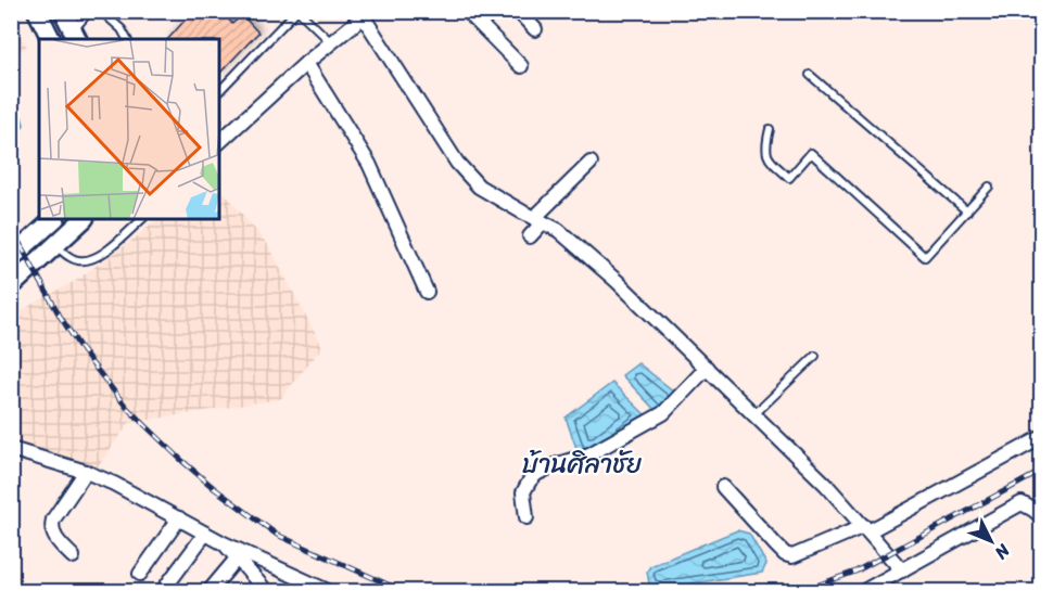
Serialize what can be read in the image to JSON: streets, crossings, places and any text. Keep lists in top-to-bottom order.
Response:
{
  "districts": ["บ้านศิลาชัย"],
  "north": "bottom right"
}
